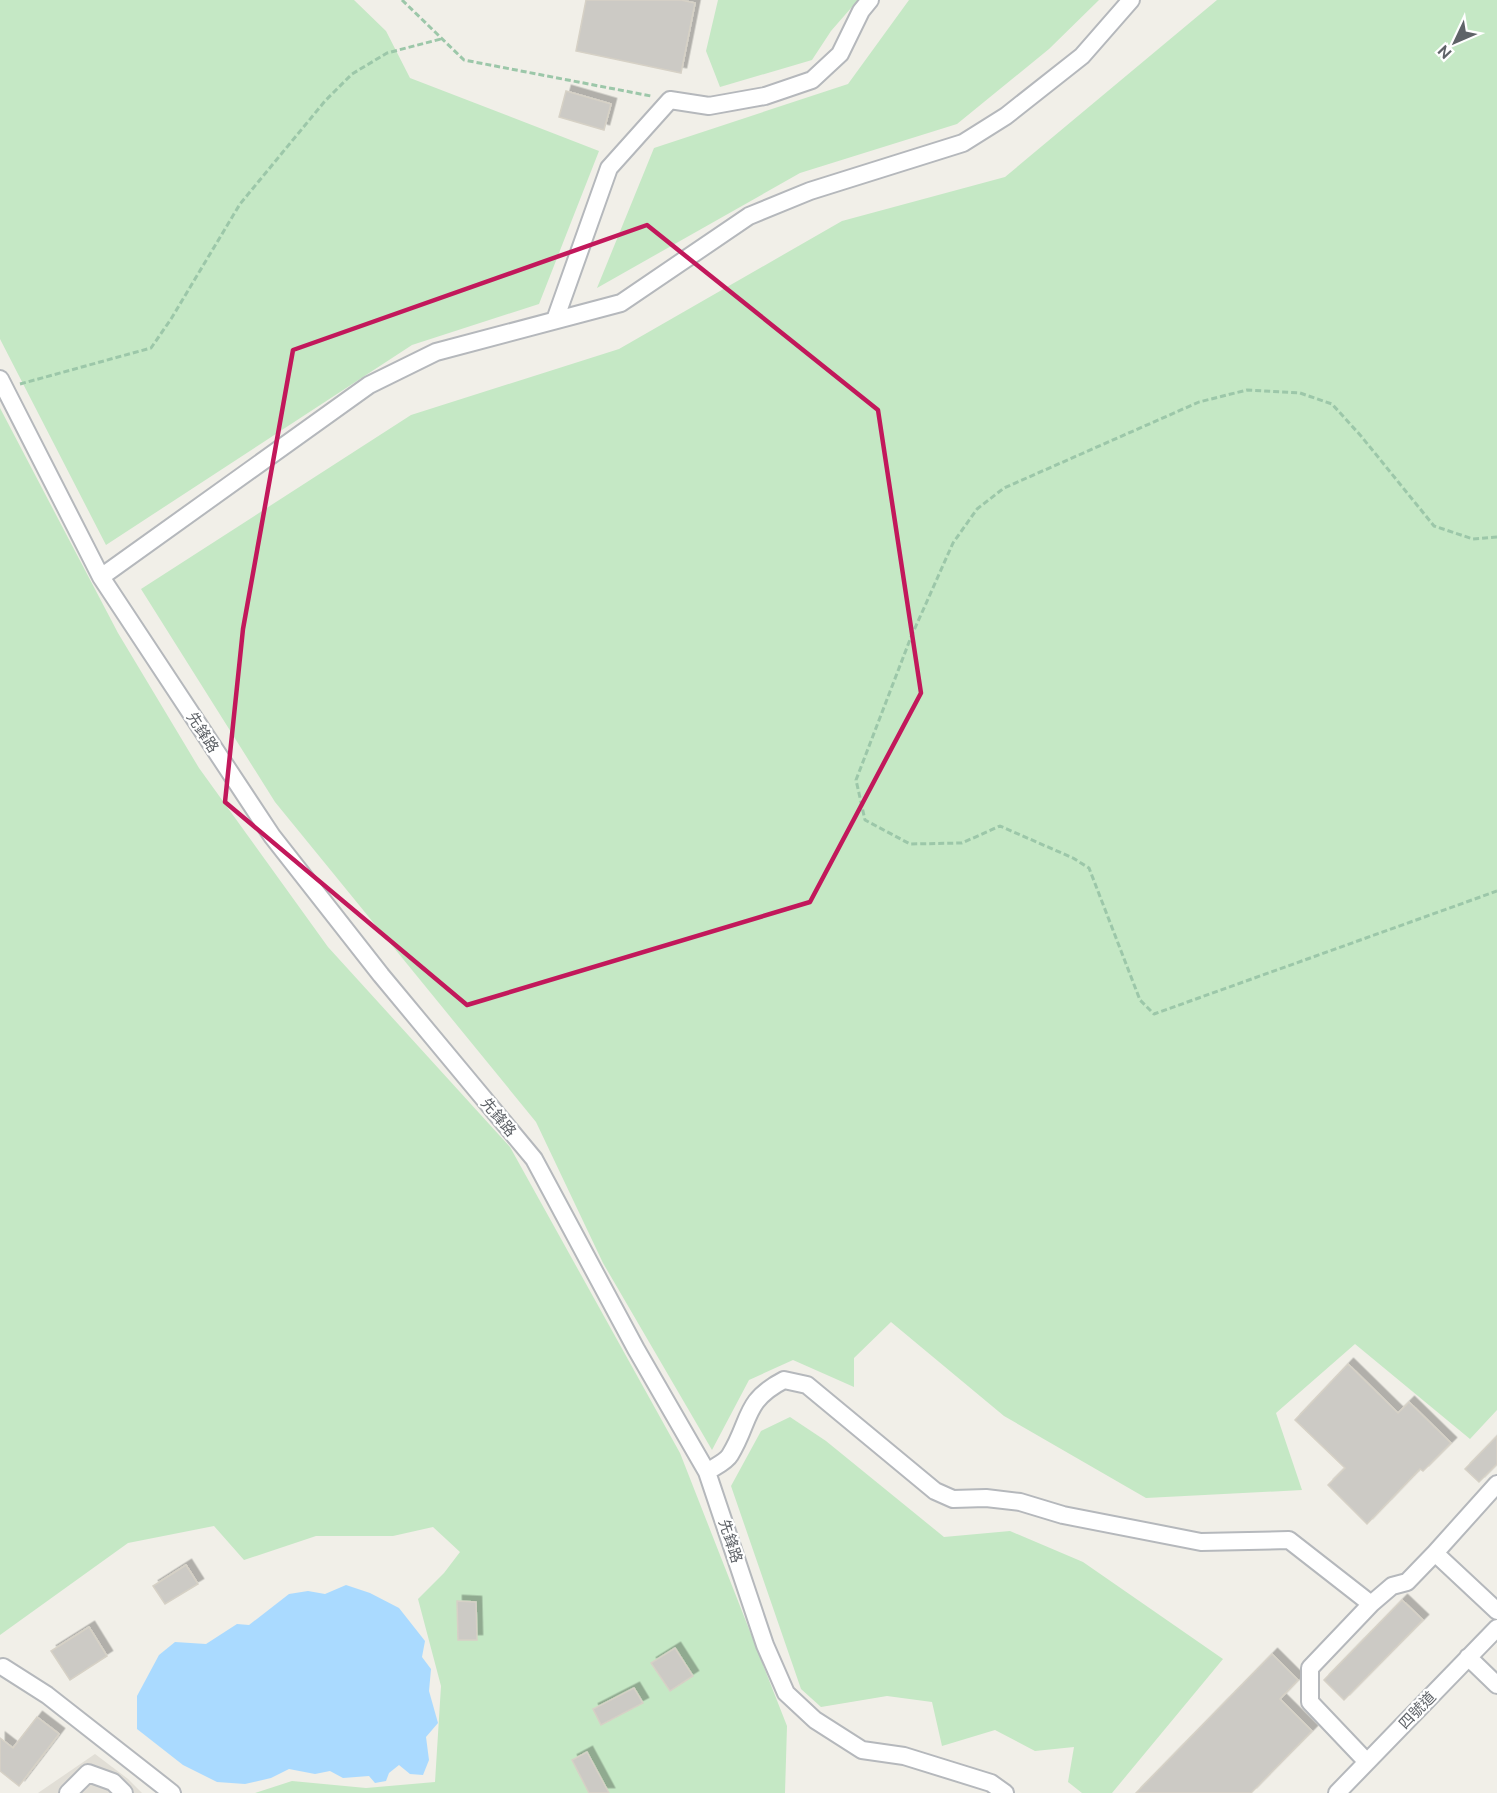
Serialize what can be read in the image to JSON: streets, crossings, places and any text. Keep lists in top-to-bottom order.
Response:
{
  "streets": {
    "street": ["先鋒路", "四號道"]
  },
  "north": "bottom left"
}
